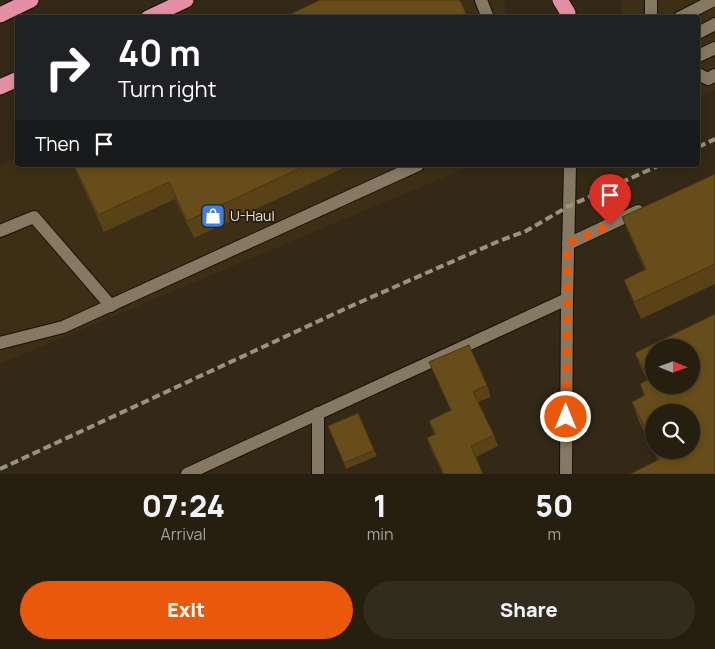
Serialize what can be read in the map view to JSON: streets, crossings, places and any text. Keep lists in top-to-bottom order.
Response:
{
  "places": {
    "shop": ["U-Haul"]
  },
  "north": "right",
  "page": {
    "turn": ["40 m", "Turn right"],
    "then": "Then",
    "eta": [
      "07:24",
      "Arrival",
      "1",
      "min",
      "50",
      "m"
    ],
    "buttons": ["Exit", "Share"]
  }
}
